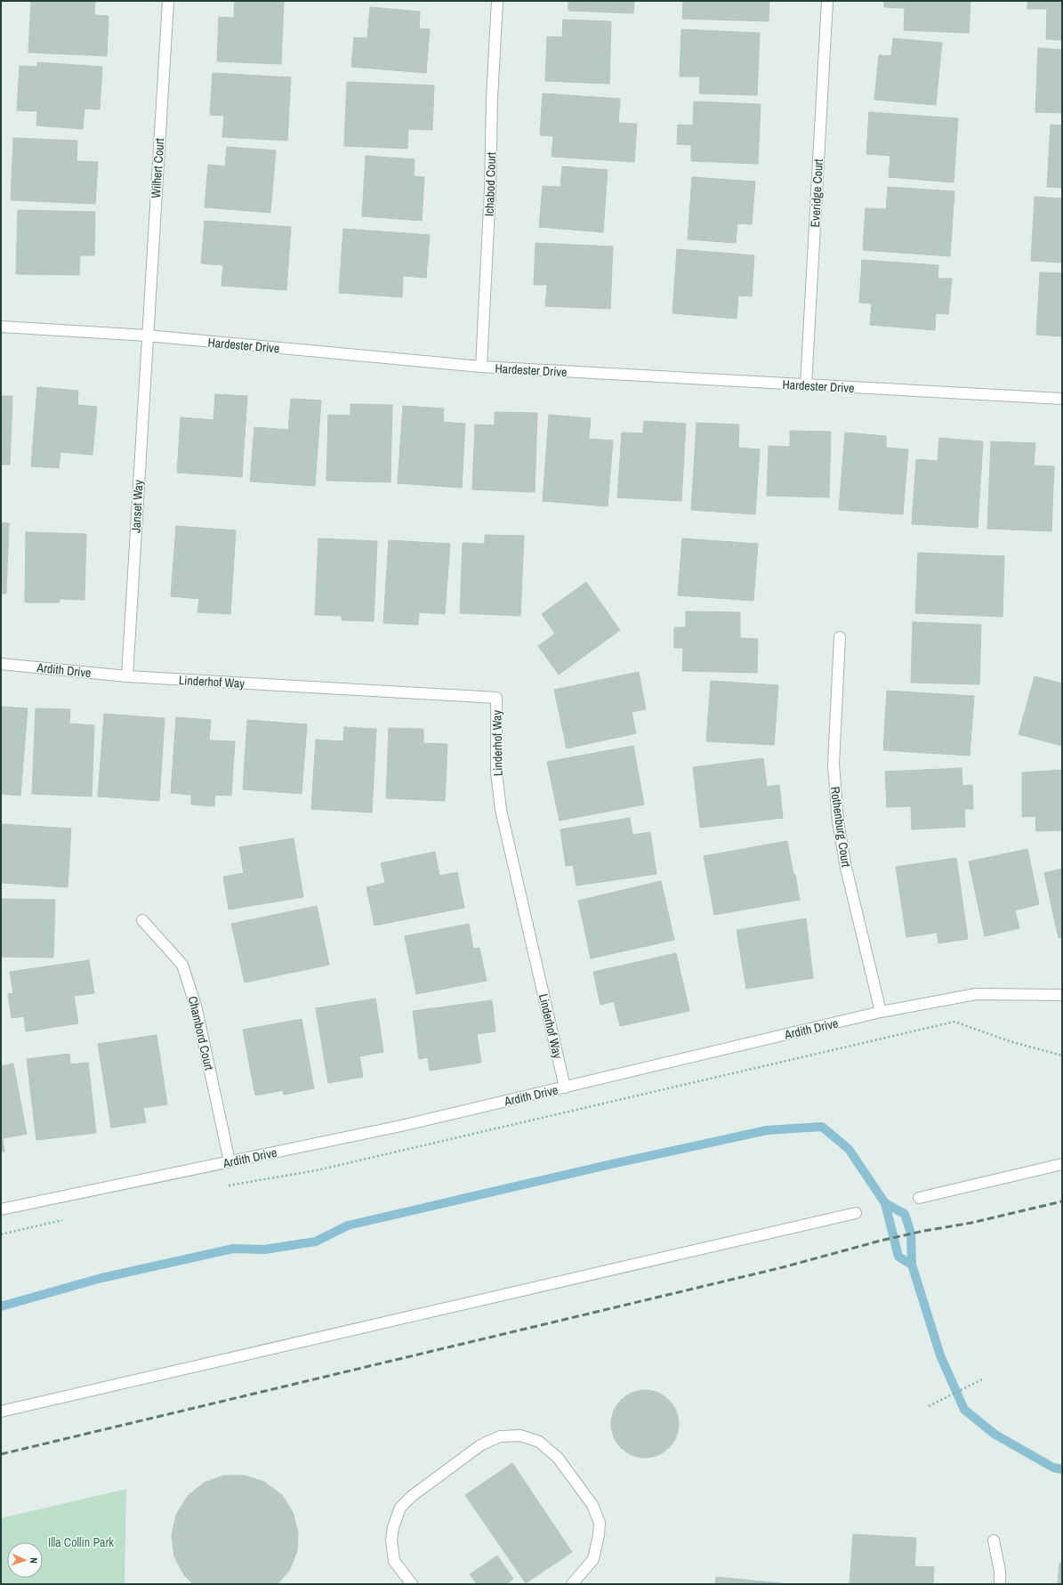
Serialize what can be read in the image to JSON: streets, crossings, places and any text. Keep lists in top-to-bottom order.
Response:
{
  "streets": {
    "street": [
      "Wilhert Court",
      "Ichabod Court",
      "Everidge Court",
      "Hardester Drive",
      "Janset Way",
      "Ardith Drive",
      "Linderhof Way",
      "Rothenburg Court",
      "Chambord Court"
    ]
  },
  "crossings": [
    ["Wilhert Court", "Hardester Drive"],
    ["Wilhert Court", "Janset Way"],
    ["Ichabod Court", "Hardester Drive"],
    ["Everidge Court", "Hardester Drive"],
    ["Hardester Drive", "Janset Way"],
    ["Janset Way", "Ardith Drive"],
    ["Janset Way", "Linderhof Way"],
    ["Ardith Drive", "Linderhof Way"],
    ["Ardith Drive", "Rothenburg Court"],
    ["Ardith Drive", "Chambord Court"]
  ],
  "parks": ["Illa Collin Park"],
  "north": "right"
}
